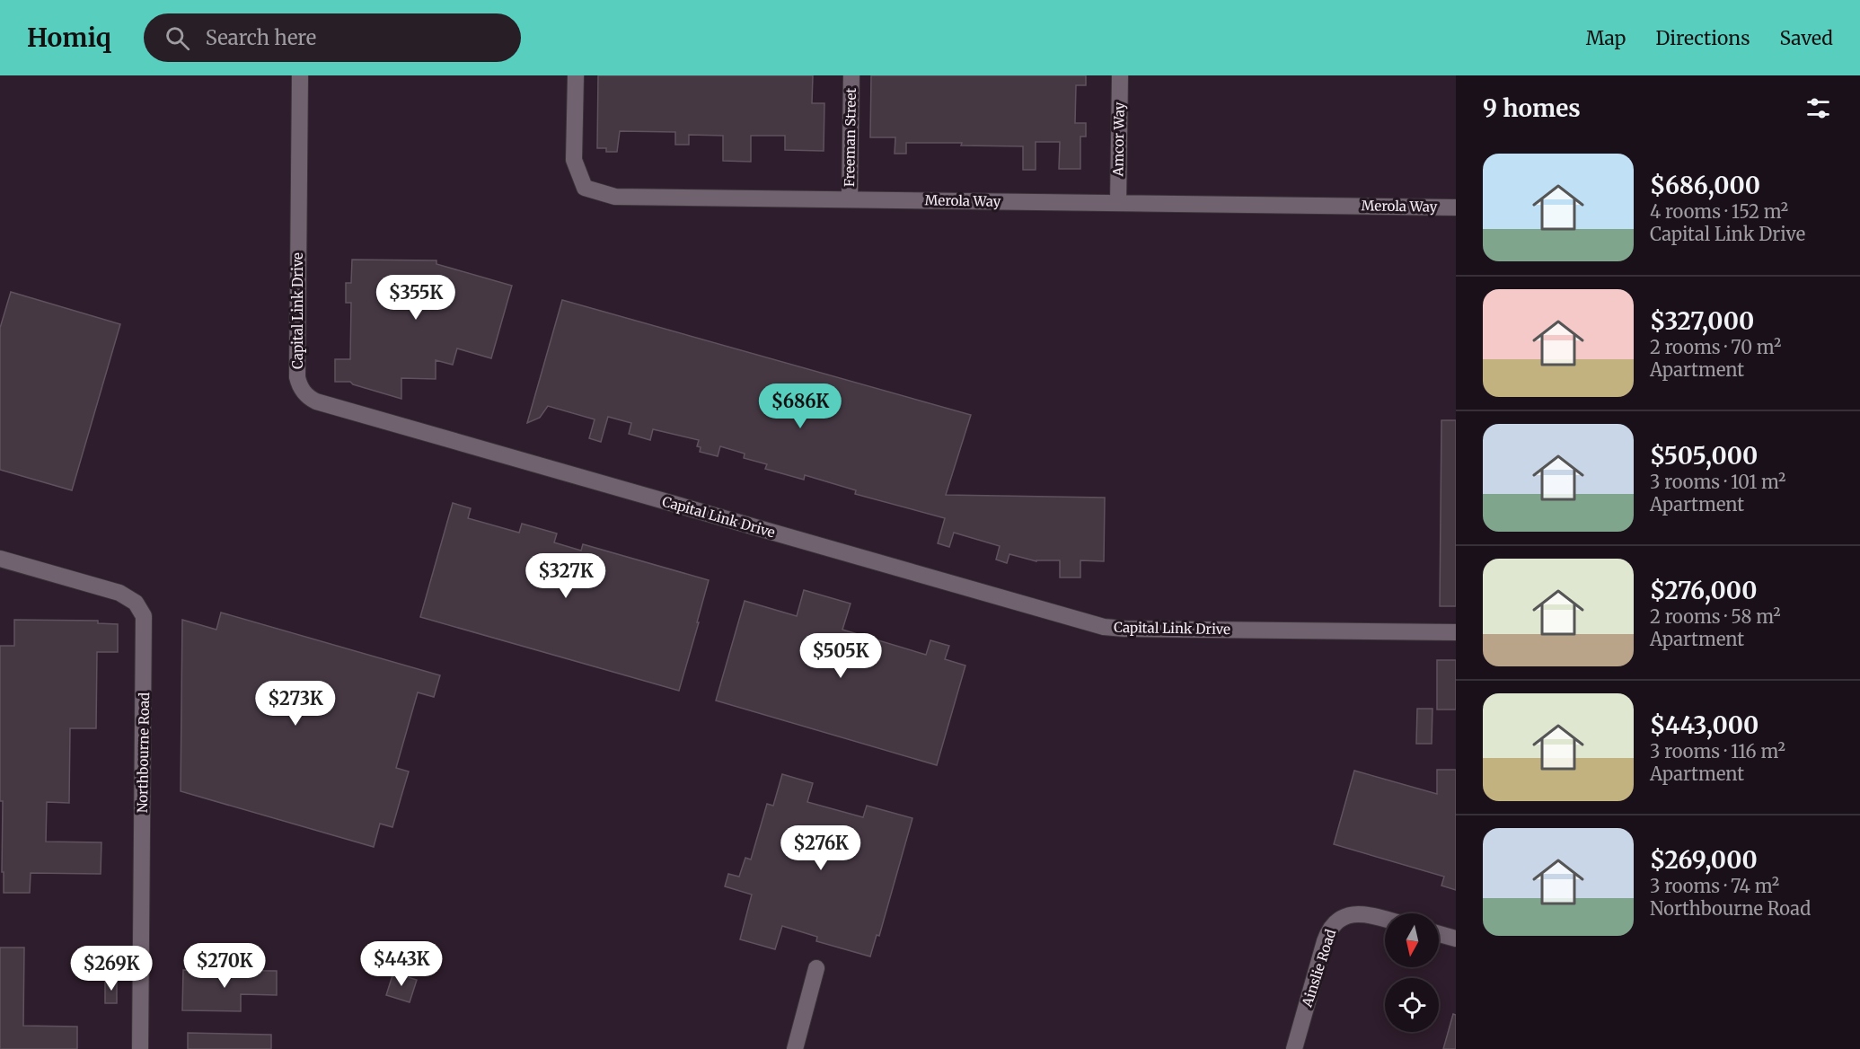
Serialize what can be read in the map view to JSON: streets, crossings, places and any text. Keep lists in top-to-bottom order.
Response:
{
  "streets": {
    "street": [
      "Freeman Street",
      "Amcor Way",
      "Merola Way",
      "Capital Link Drive",
      "Northbourne Road",
      "Ainslie Road"
    ]
  },
  "crossings": [
    ["Freeman Street", "Merola Way"],
    ["Amcor Way", "Merola Way"]
  ],
  "north": "bottom",
  "page": {
    "header": "Homiq",
    "search": "Search here",
    "nav": ["Map", "Directions", "Saved"],
    "heading": "9 homes",
    "list": [
      {
        "name": "$686,000",
        "note": "4 rooms · 152 m² · Capital Link Drive"
      },
      {
        "name": "$327,000",
        "note": "2 rooms · 70 m² · Apartment"
      },
      {
        "name": "$505,000",
        "note": "3 rooms · 101 m² · Apartment"
      },
      {
        "name": "$276,000",
        "note": "2 rooms · 58 m² · Apartment"
      },
      {
        "name": "$443,000",
        "note": "3 rooms · 116 m² · Apartment"
      },
      {
        "name": "$269,000",
        "note": "3 rooms · 74 m² · Northbourne Road"
      }
    ],
    "price": [
      "$355K",
      "$686K",
      "$327K",
      "$505K",
      "$273K",
      "$276K",
      "$443K",
      "$270K",
      "$269K"
    ]
  }
}
